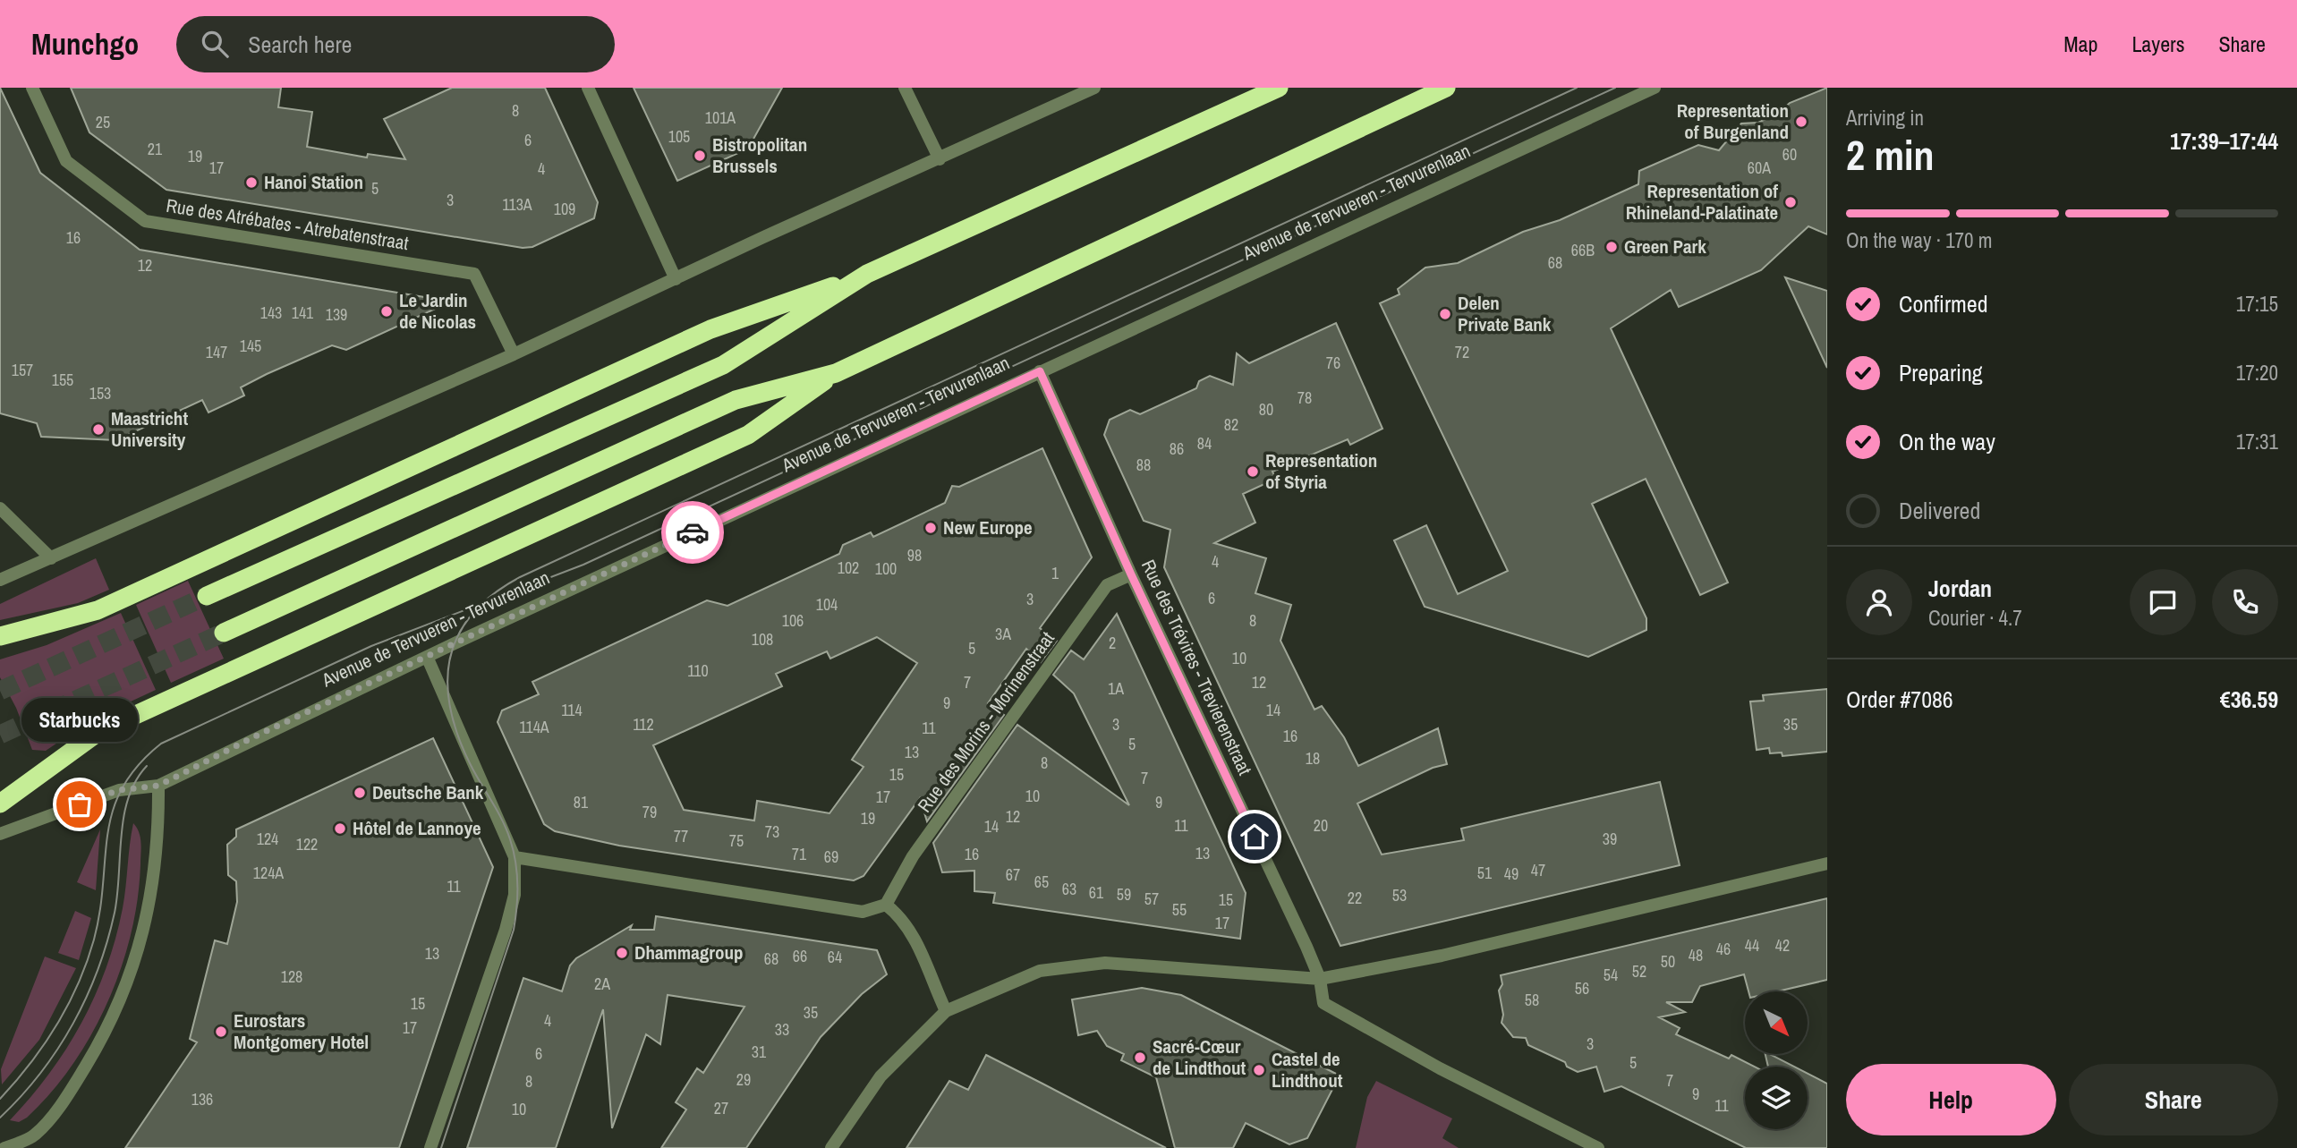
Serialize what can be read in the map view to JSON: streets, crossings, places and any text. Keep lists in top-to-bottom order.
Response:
{
  "streets": {
    "street": [
      "Avenue de Tervueren - Tervurenlaan",
      "Rue des Atrébates - Atrebatenstraat",
      "Rue des Trévires - Trevierenstraat",
      "Rue des Morins - Morinenstraat"
    ]
  },
  "crossings": [
    ["Avenue de Tervueren - Tervurenlaan", "Rue des Trévires - Trevierenstraat"],
    ["Rue des Trévires - Trevierenstraat", "Rue des Morins - Morinenstraat"]
  ],
  "places": [
    "Representation of Burgenland",
    "Bistropolitan Brussels",
    "Hanoi Station",
    "Representation of Rhineland-Palatinate",
    "Green Park",
    "Le Jardin de Nicolas",
    "Delen Private Bank",
    "Maastricht University",
    "Representation of Styria",
    "New Europe",
    "Deutsche Bank",
    "Starbucks",
    "Hôtel de Lannoye",
    "Dhammagroup",
    "Eurostars Montgomery Hotel",
    "Sacré-Cœur de Lindthout",
    "Castel de Lindthout"
  ],
  "house_numbers": [
    "8",
    "101A",
    "25",
    "105",
    "6",
    "21",
    "60",
    "19",
    "17",
    "60A",
    "4",
    "5",
    "3",
    "113A",
    "109",
    "16",
    "66B",
    "68",
    "12",
    "143",
    "141",
    "139",
    "145",
    "147",
    "72",
    "76",
    "157",
    "155",
    "153",
    "78",
    "80",
    "82",
    "84",
    "86",
    "88",
    "98",
    "4",
    "102",
    "100",
    "1",
    "6",
    "3",
    "104",
    "106",
    "8",
    "3A",
    "108",
    "2",
    "5",
    "10",
    "110",
    "7",
    "12",
    "1A",
    "9",
    "114",
    "14",
    "112",
    "3",
    "35",
    "114A",
    "11",
    "16",
    "5",
    "13",
    "18",
    "8",
    "15",
    "7",
    "10",
    "17",
    "81",
    "9",
    "79",
    "12",
    "19",
    "11",
    "20",
    "14",
    "73",
    "77",
    "124",
    "39",
    "75",
    "122",
    "13",
    "71",
    "16",
    "69",
    "47",
    "124A",
    "51",
    "49",
    "67",
    "65",
    "11",
    "63",
    "61",
    "59",
    "53",
    "22",
    "57",
    "15",
    "55",
    "17",
    "44",
    "42",
    "46",
    "13",
    "48",
    "66",
    "64",
    "68",
    "50",
    "52",
    "54",
    "128",
    "2A",
    "56",
    "58",
    "15",
    "35",
    "4",
    "17",
    "33",
    "3",
    "31",
    "6",
    "5",
    "29",
    "7",
    "8",
    "9",
    "136",
    "11",
    "27",
    "10"
  ],
  "north": "bottom right",
  "page": {
    "header": "Munchgo",
    "search": "Search here",
    "nav": ["Map", "Layers", "Share"],
    "heading": ["2 min", "Arriving in", "17:39–17:44"],
    "panel": [
      "Jordan",
      "Courier · 4.7",
      "Order #7086",
      "€36.59"
    ],
    "bar": "On the way · 170 m",
    "list": [
      ["Confirmed", "17:15"],
      ["Preparing", "17:20"],
      ["On the way", "17:31"],
      "Delivered"
    ],
    "bubble": "Starbucks",
    "buttons": ["Help", "Share"]
  }
}
